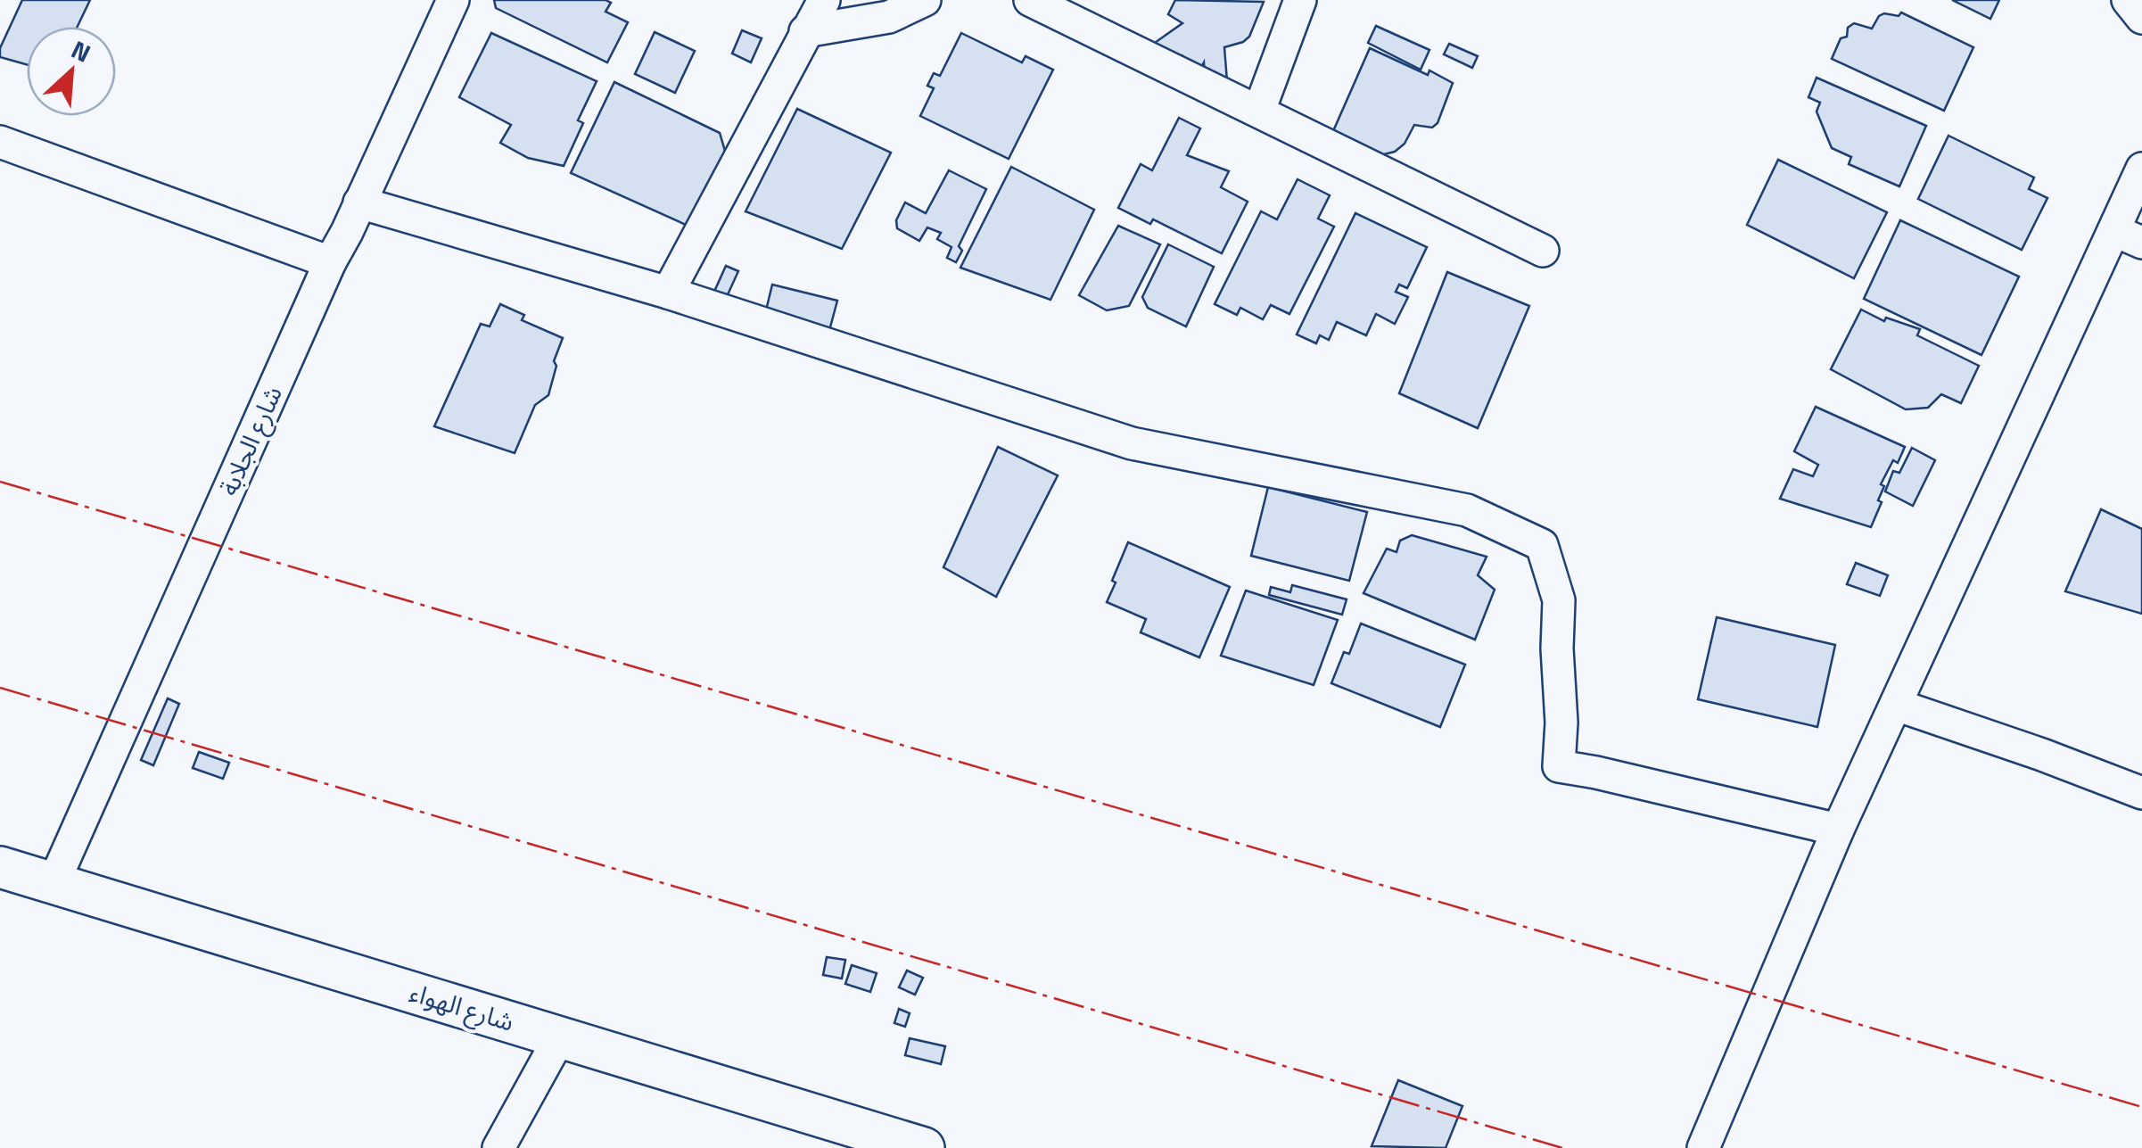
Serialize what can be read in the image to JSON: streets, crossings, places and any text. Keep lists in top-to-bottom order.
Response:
{
  "streets": {
    "street": ["شارع الجلابة", "شارع الهواء"]
  },
  "crossings": [
    ["شارع الجلابة", "شارع الهواء"]
  ],
  "north": "top right"
}
